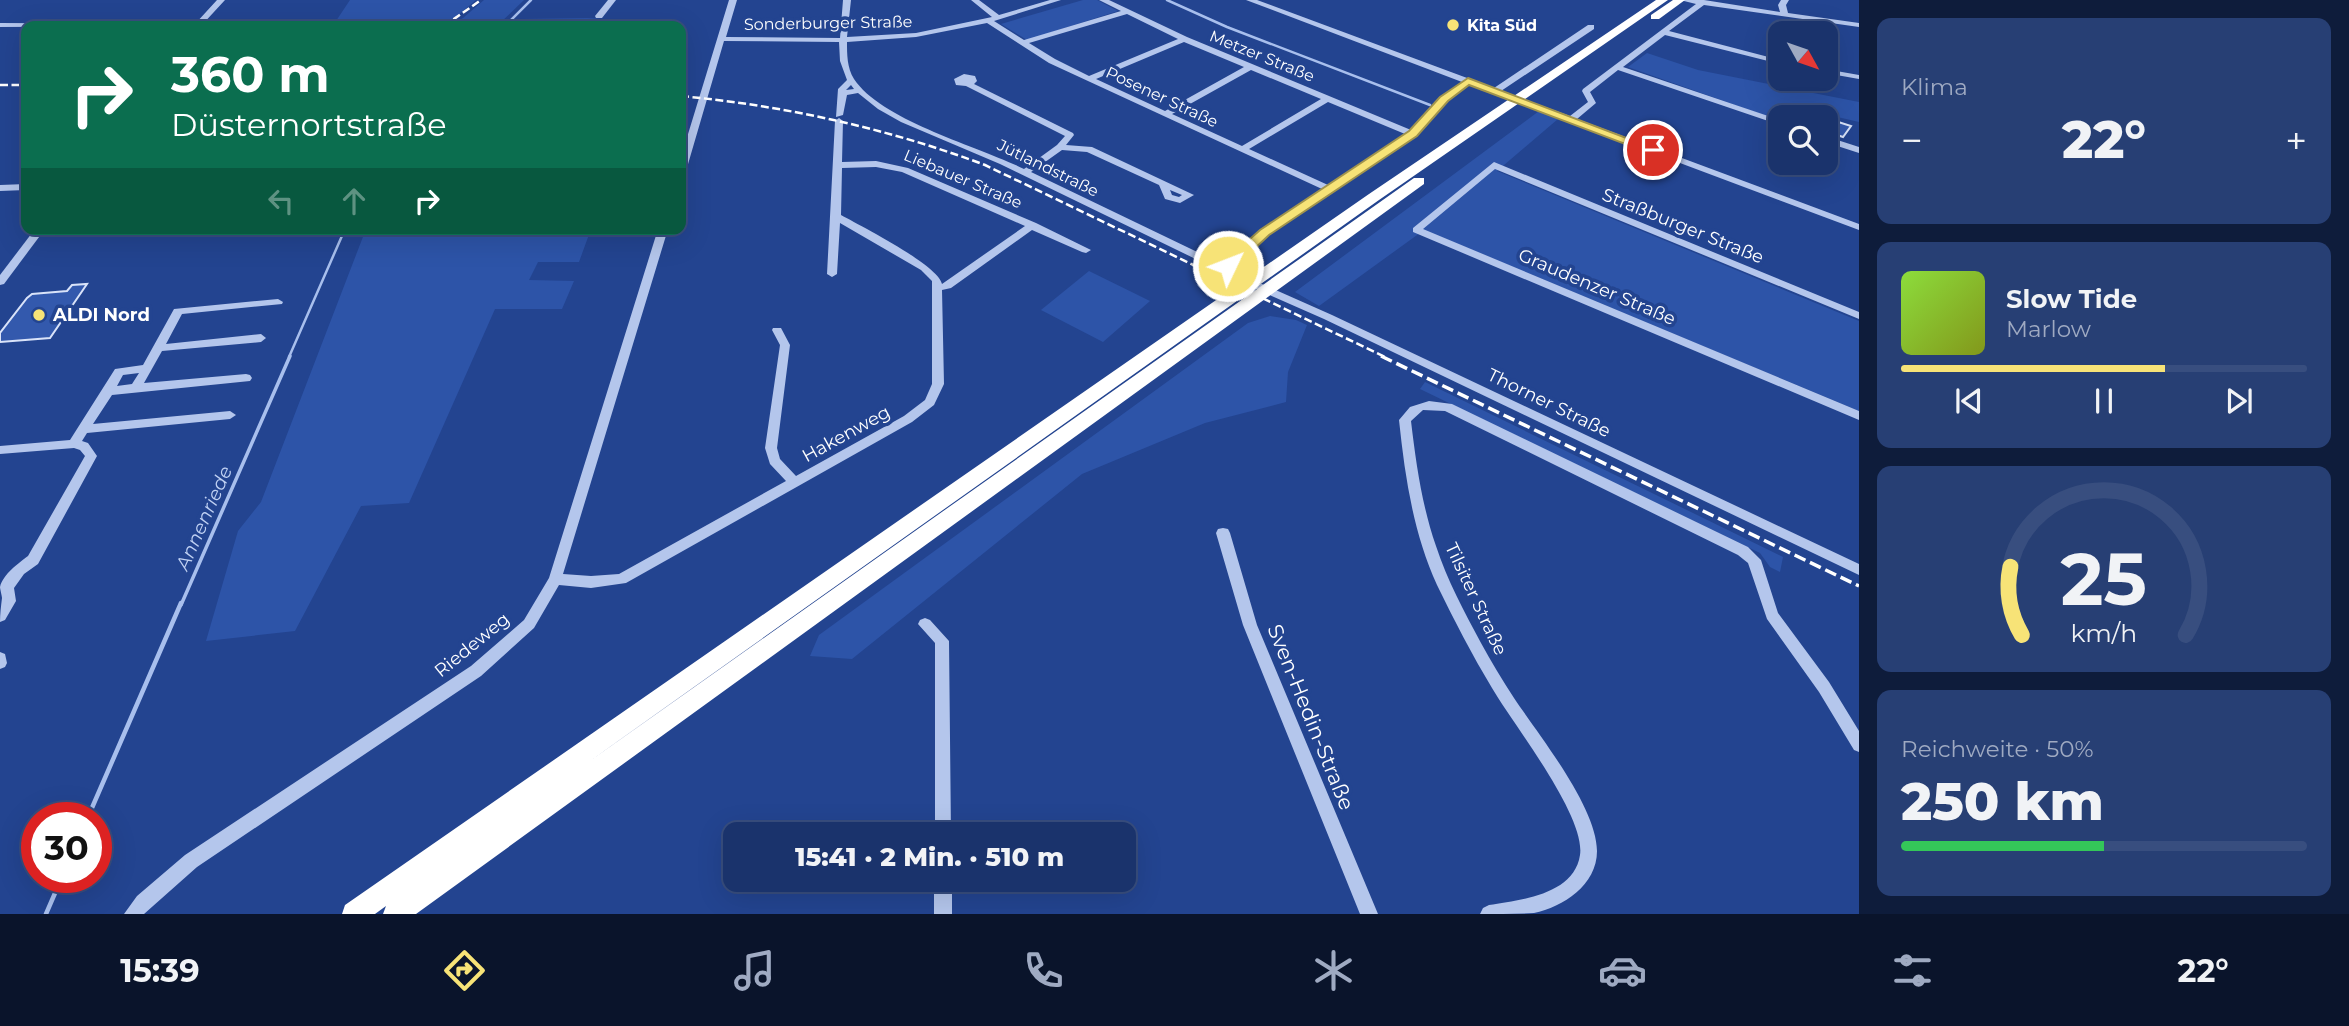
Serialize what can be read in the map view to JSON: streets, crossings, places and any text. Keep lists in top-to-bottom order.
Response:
{
  "streets": {
    "street": [
      "Sonderburger Straße",
      "Metzer Straße",
      "Posener Straße",
      "Jütlandstraße",
      "Liebauer Straße",
      "Straßburger Straße",
      "Graudenzer Straße",
      "Thorner Straße",
      "Hakenweg",
      "Tilsiter Straße",
      "Riedeweg",
      "Sven-Hedin-Straße"
    ]
  },
  "crossings": [
    ["Sonderburger Straße", "Posener Straße"],
    ["Sonderburger Straße", "Jütlandstraße"],
    ["Jütlandstraße", "Thorner Straße"],
    ["Liebauer Straße", "Hakenweg"],
    ["Straßburger Straße", "Graudenzer Straße"],
    ["Hakenweg", "Riedeweg"]
  ],
  "water": ["Annenriede"],
  "places": ["Kita Süd", "ALDI Nord"],
  "north": "bottom right",
  "page": {
    "tile": [
      "Klima",
      ["Reichweite · 50%", "250 km"]
    ],
    "turn": ["360 m", "Düsternortstraße"],
    "heat": ["−", "22°", "+"],
    "song": ["Slow Tide", "Marlow"],
    "limit": "30",
    "trip": "15:41 · 2 Min. · 510 m",
    "tabs": ["15:39", "22°"],
    "gauge": ["25", "km/h"]
  }
}
